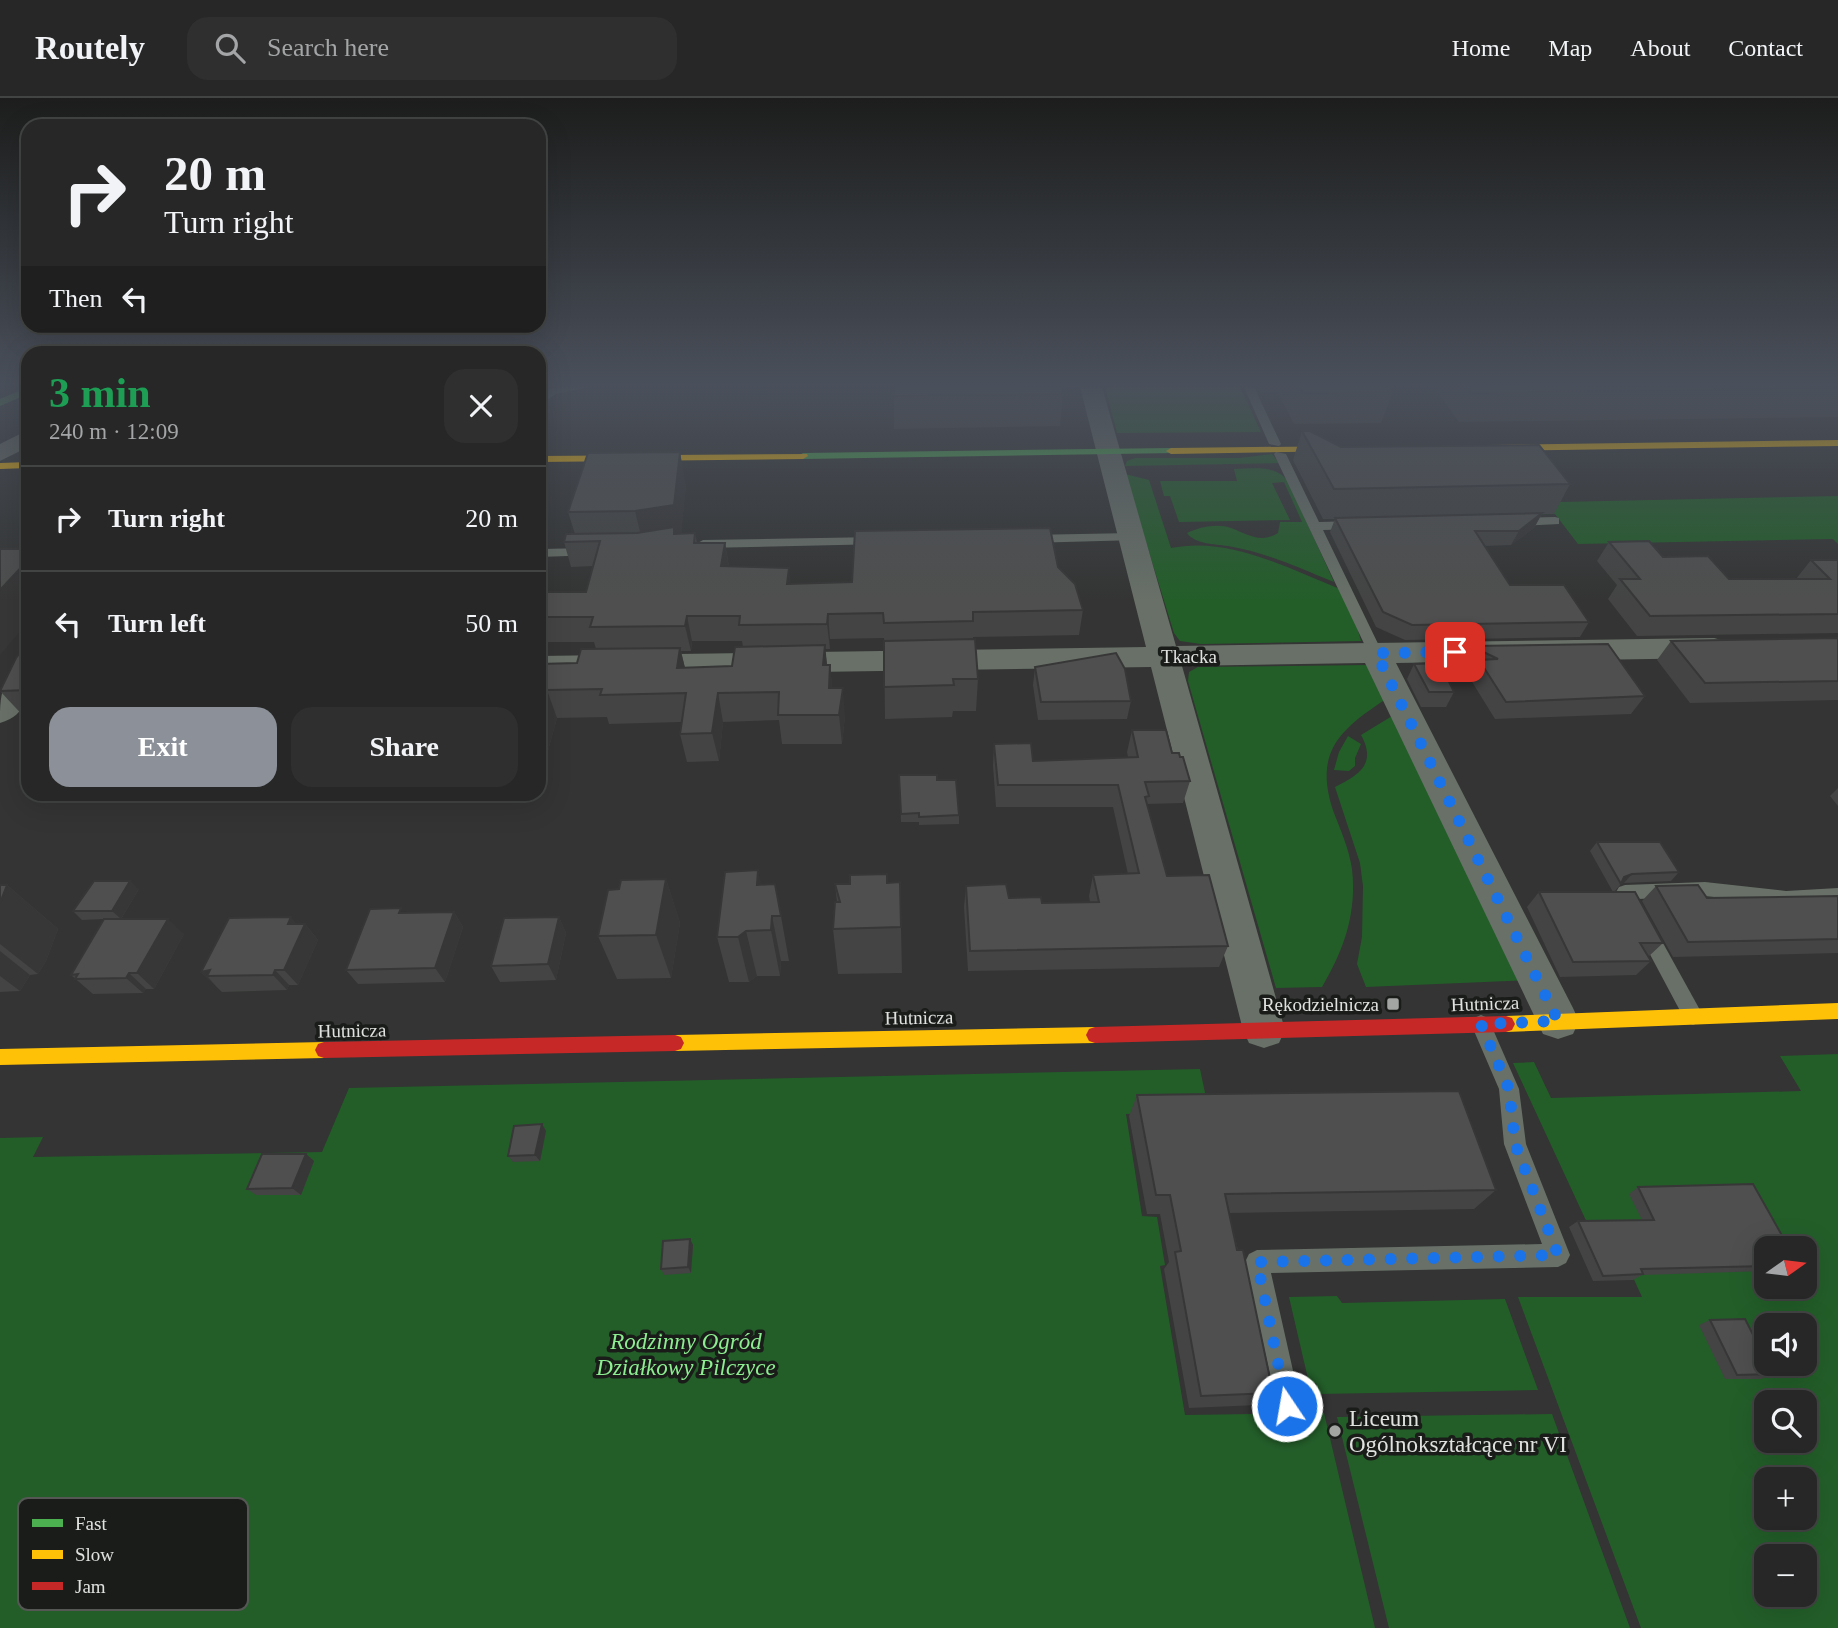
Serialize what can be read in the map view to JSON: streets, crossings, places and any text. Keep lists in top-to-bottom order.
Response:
{
  "streets": {
    "street": ["Tkacka", "Hutnicza"]
  },
  "parks": ["Rodzinny Ogród Działkowy Pilczyce"],
  "places": {
    "transit": ["Rękodzielnicza"],
    "other": ["Liceum Ogólnokształcące nr VI"]
  },
  "legend": ["Fast", "Slow", "Jam"],
  "north": "right",
  "page": {
    "header": "Routely",
    "search": "Search here",
    "nav": [
      "Home",
      "Map",
      "About",
      "Contact"
    ],
    "turn": ["20 m", "Turn right"],
    "then": "Then",
    "heading": ["3 min", "240 m · 12:09"],
    "list": [
      {
        "name": "Turn right",
        "value": "20 m"
      },
      {
        "name": "Turn left",
        "value": "50 m"
      }
    ],
    "buttons": ["Exit", "Share"],
    "map_buttons": ["+", "−"]
  }
}
